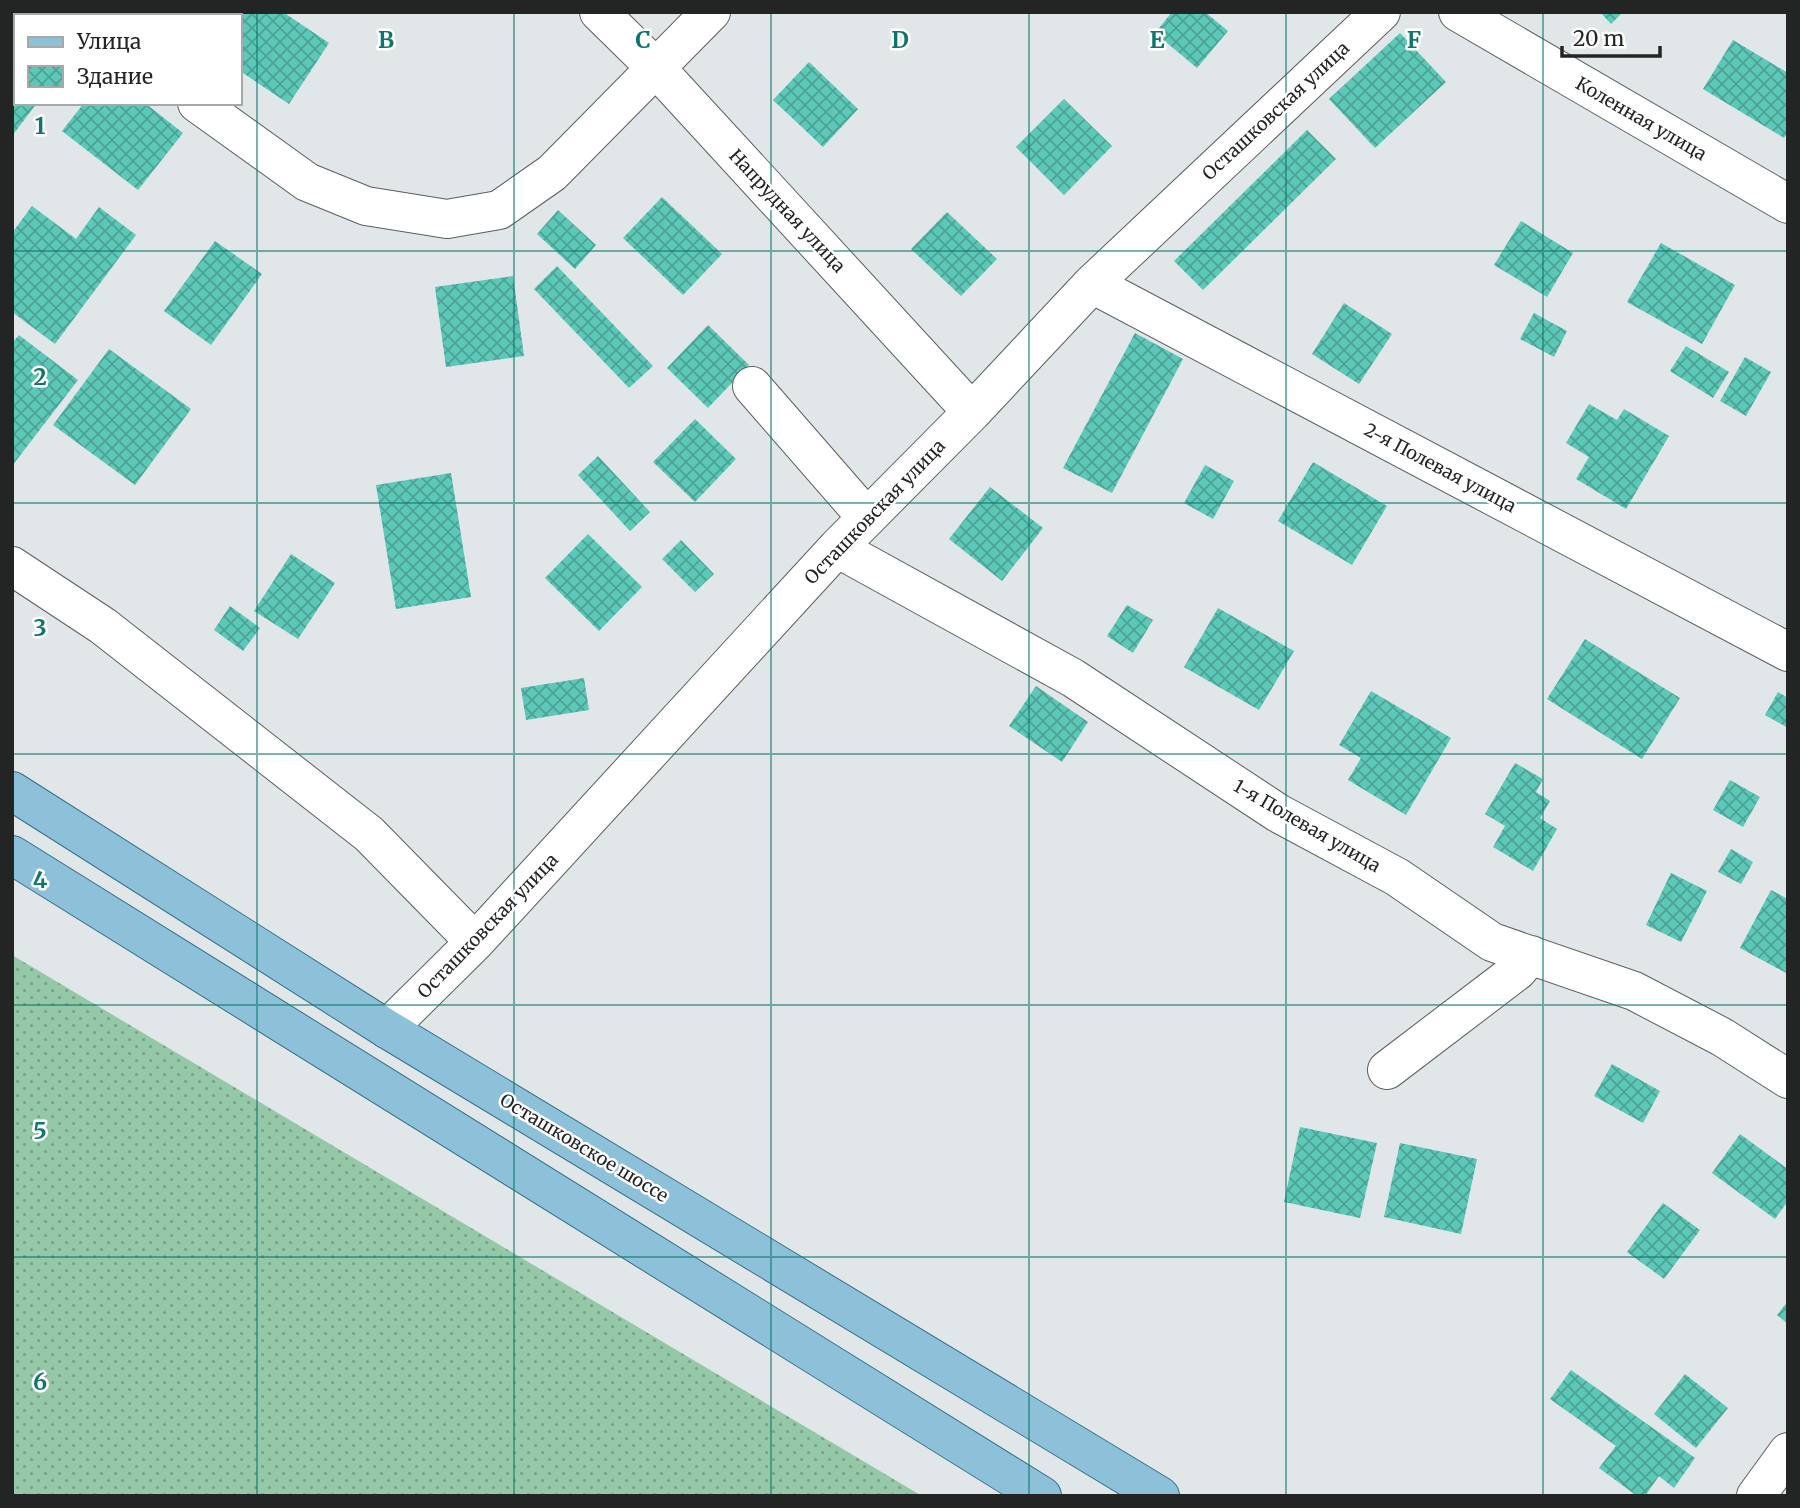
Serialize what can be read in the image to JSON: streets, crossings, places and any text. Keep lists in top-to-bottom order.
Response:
{
  "streets": {
    "main road": ["Осташковское шоссе"],
    "street": [
      "Осташковская улица",
      "Коленная улица",
      "Напрудная улица",
      "2-я Полевая улица",
      "1-я Полевая улица"
    ]
  },
  "crossings": [
    ["Осташковская улица", "Напрудная улица"],
    ["Осташковская улица", "2-я Полевая улица"],
    ["Осташковская улица", "1-я Полевая улица"],
    ["Осташковская улица", "Осташковское шоссе"]
  ],
  "legend": ["Улица", "Здание"],
  "scale_bar": "20 m",
  "grid": {
    "columns": [
      "B",
      "C",
      "D",
      "E",
      "F"
    ],
    "rows": [
      "1",
      "2",
      "3",
      "4",
      "5",
      "6"
    ]
  }
}
